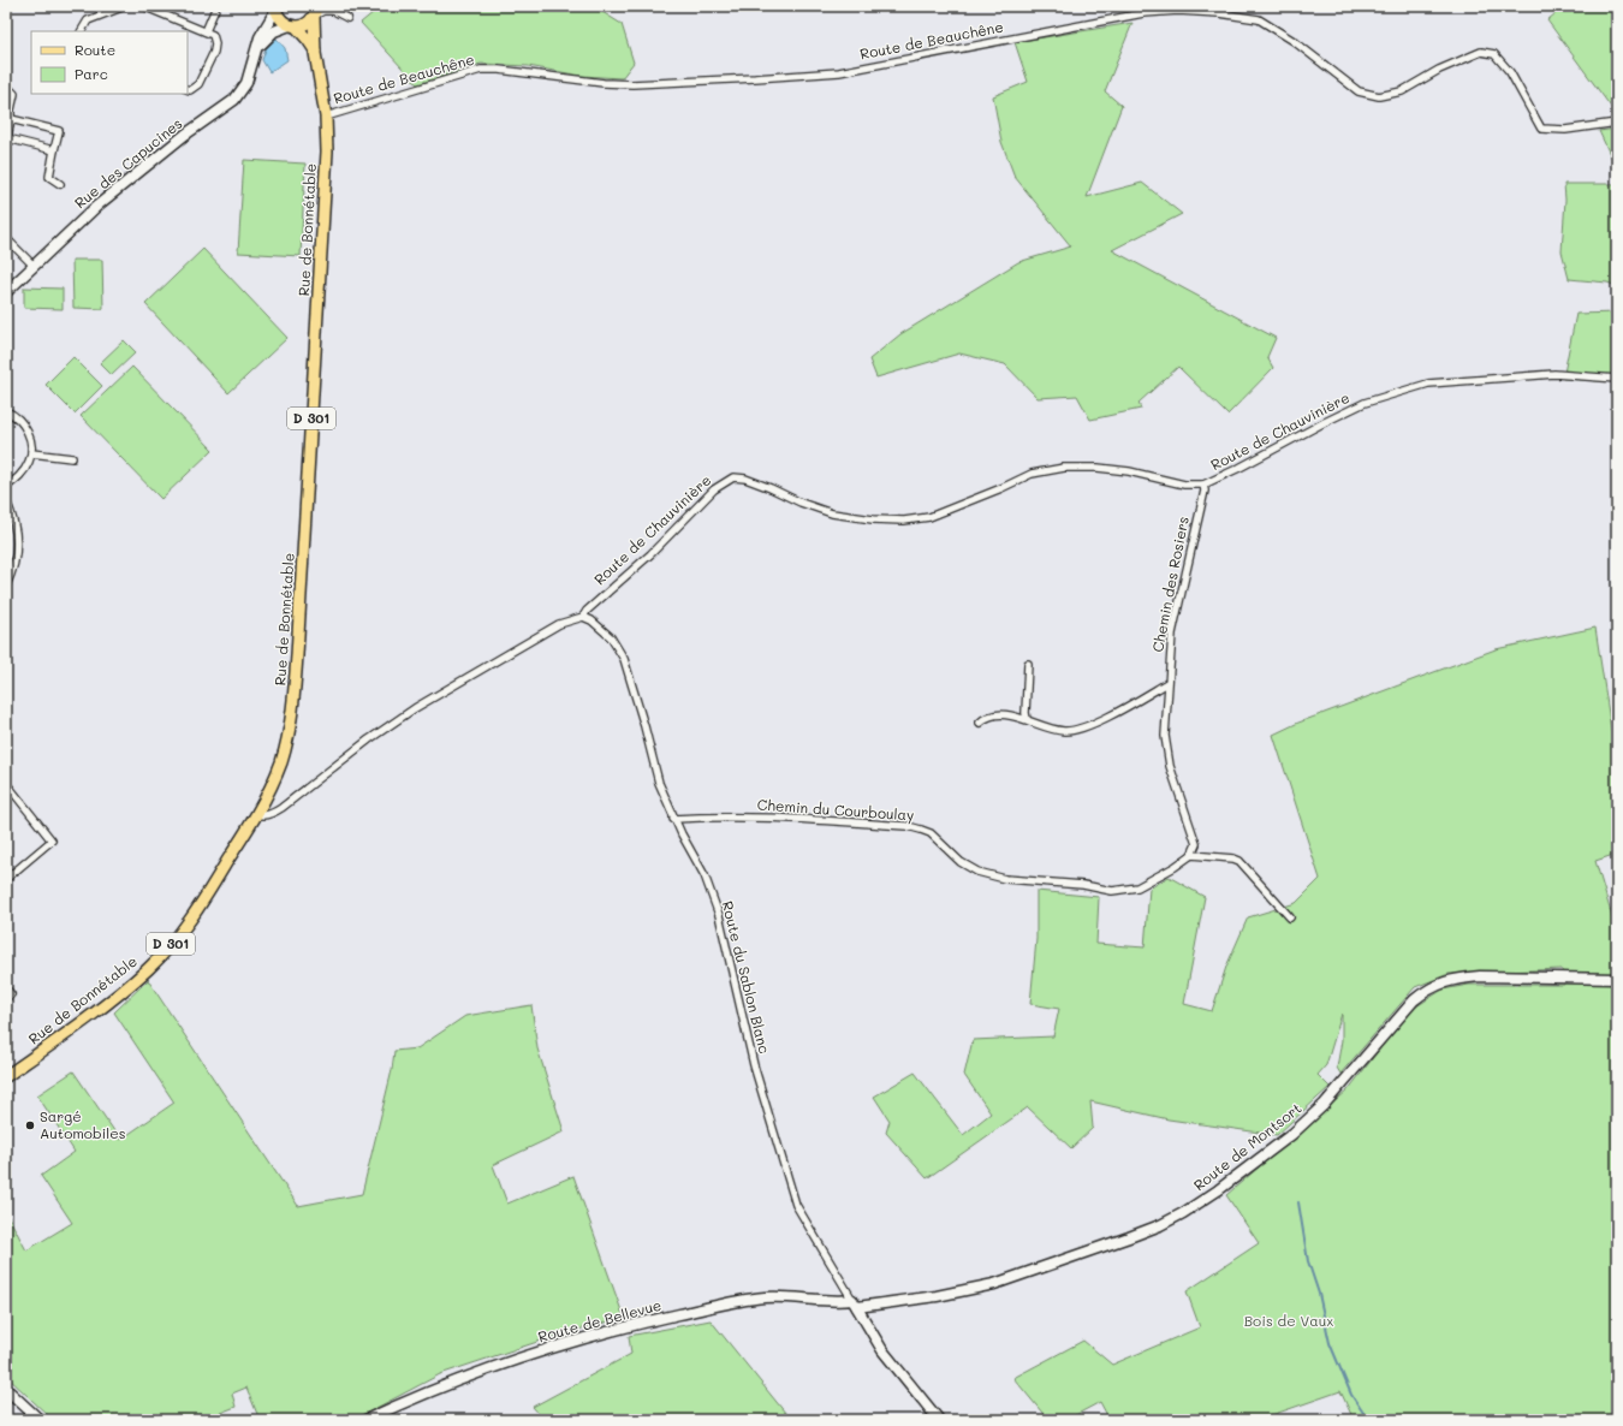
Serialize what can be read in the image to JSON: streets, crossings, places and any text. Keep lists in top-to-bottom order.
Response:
{
  "streets": {
    "main road": ["Rue de Bonnétable", "D 301"],
    "street": [
      "Route de Beauchêne",
      "Rue des Capucines",
      "Route de Chauvinière",
      "Chemin des Rosiers",
      "Chemin du Courboulay",
      "Route du Sablon Blanc",
      "Route de Montsort",
      "Route de Bellevue"
    ]
  },
  "crossings": [
    ["Route de Beauchêne", "Rue de Bonnétable"],
    ["Rue des Capucines", "Rue de Bonnétable"],
    ["Rue de Bonnétable", "Route de Chauvinière"],
    ["Route de Chauvinière", "Chemin des Rosiers"],
    ["Route de Chauvinière", "Route du Sablon Blanc"],
    ["Chemin des Rosiers", "Chemin du Courboulay"],
    ["Chemin du Courboulay", "Route du Sablon Blanc"],
    ["Route du Sablon Blanc", "Route de Montsort"],
    ["Route du Sablon Blanc", "Route de Bellevue"],
    ["Route de Montsort", "Route de Bellevue"]
  ],
  "parks": ["Bois de Vaux"],
  "places": ["Sargé Automobiles"],
  "legend": ["Route", "Parc"]
}
